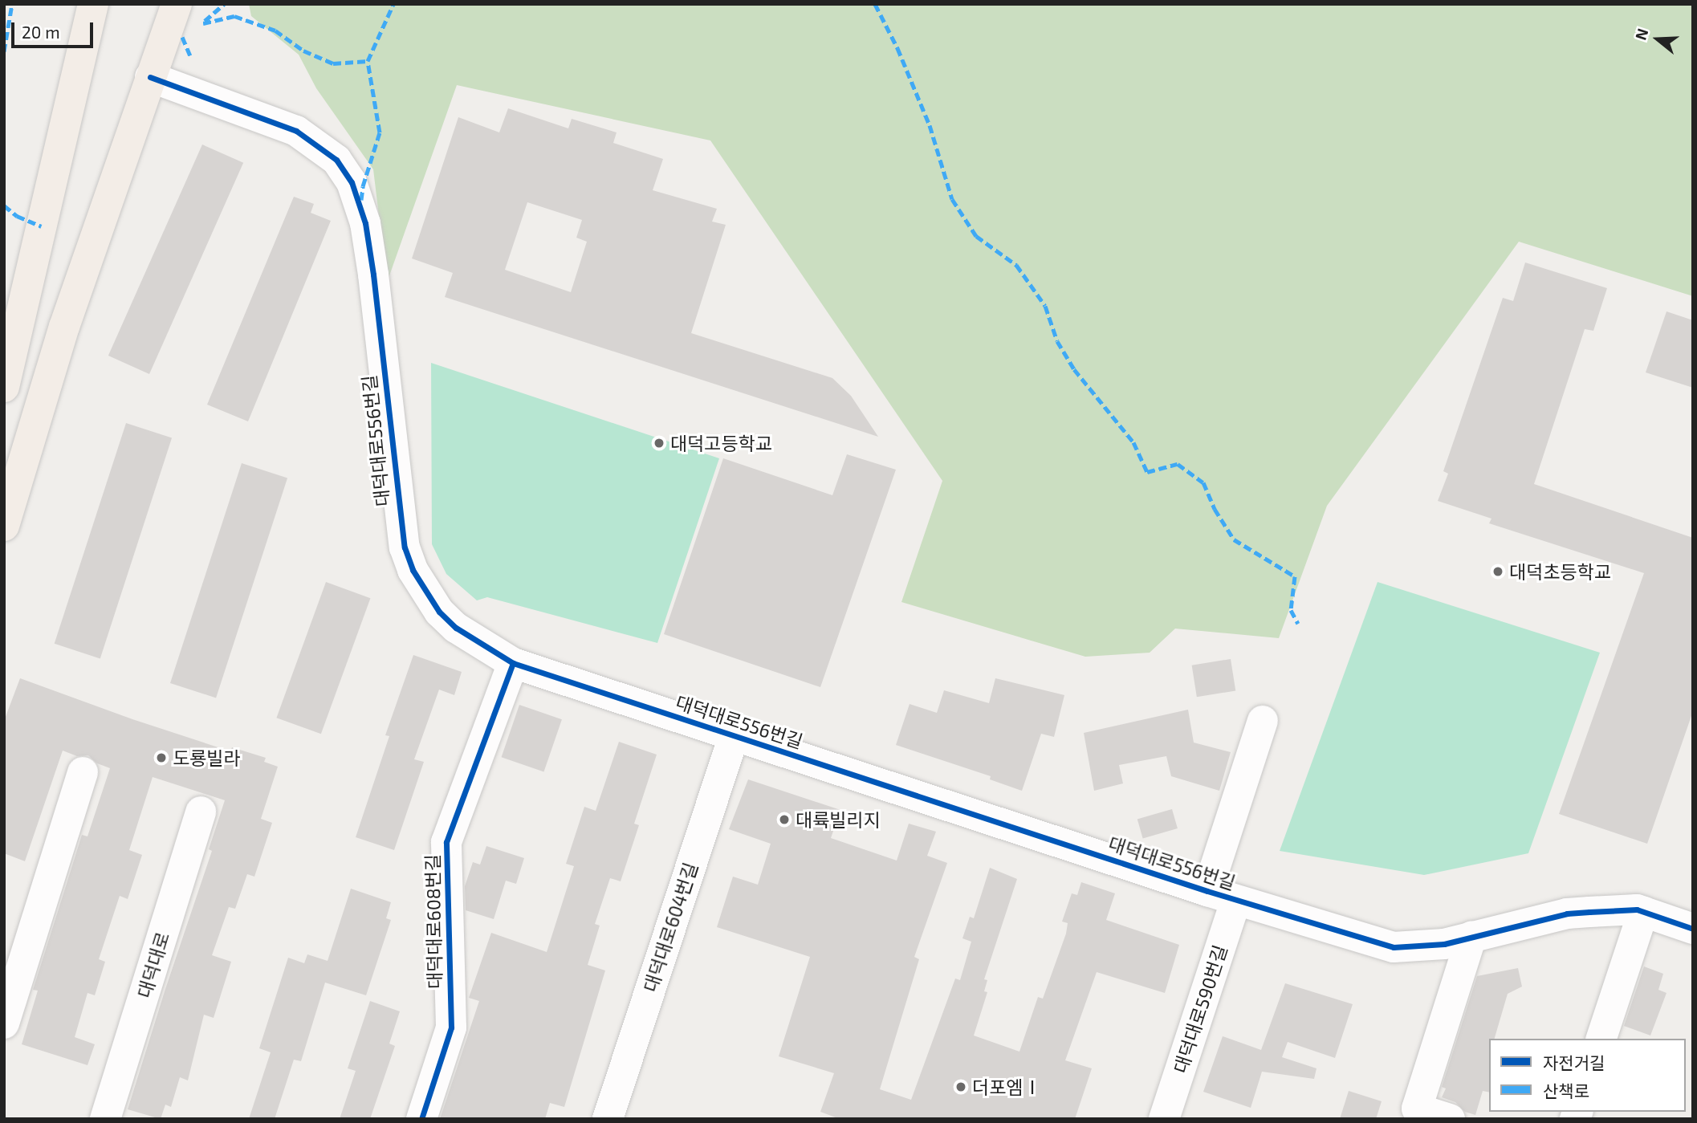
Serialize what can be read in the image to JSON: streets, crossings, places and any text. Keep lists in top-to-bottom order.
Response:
{
  "streets": {
    "street": [
      "대덕대로556번길",
      "대덕대로608번길",
      "대덕대로604번길",
      "대덕대로",
      "대덕대로590번길"
    ]
  },
  "crossings": [
    ["대덕대로556번길", "대덕대로608번길"],
    ["대덕대로556번길", "대덕대로604번길"],
    ["대덕대로556번길", "대덕대로590번길"]
  ],
  "places": [
    "대덕고등학교",
    "대덕초등학교",
    "도룡빌라",
    "대륙빌리지",
    "더포엠Ⅰ"
  ],
  "legend": ["자전거길", "산책로"],
  "scale_bar": "20 m",
  "north": "left"
}
